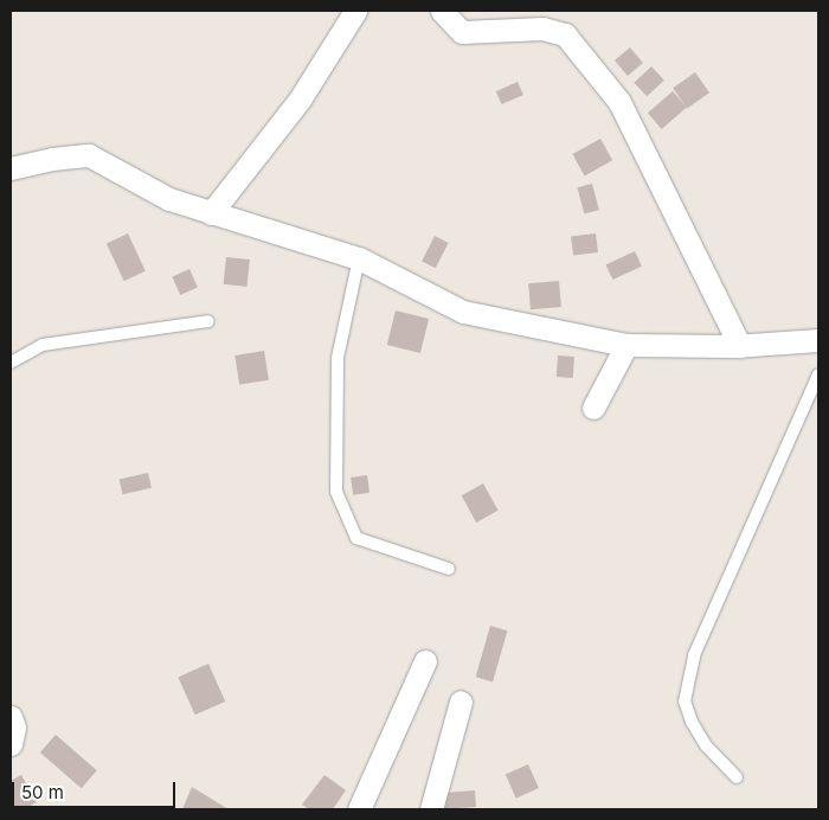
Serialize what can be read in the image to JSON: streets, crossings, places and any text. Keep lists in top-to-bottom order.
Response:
{
  "scale_bar": "50 m"
}
